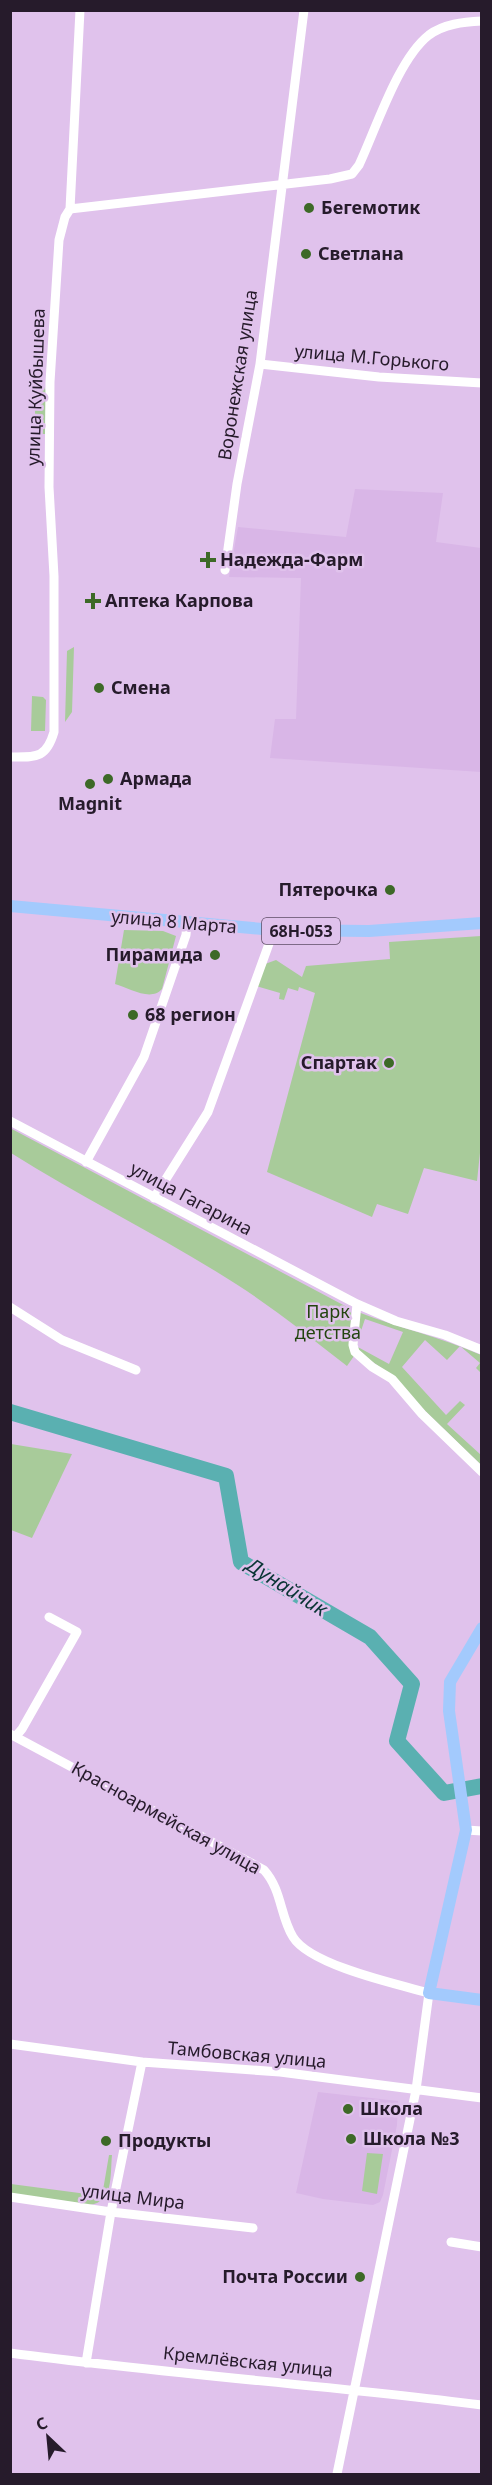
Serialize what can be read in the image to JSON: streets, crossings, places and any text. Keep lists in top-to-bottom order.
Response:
{
  "streets": {
    "main road": ["улица 8 Марта", "68Н-053", "Красноармейская улица"],
    "street": [
      "улица М.Горького",
      "Воронежская улица",
      "улица Куйбышева",
      "улица Гагарина",
      "Тамбовская улица",
      "улица Мира",
      "Кремлёвская улица"
    ]
  },
  "crossings": [
    ["улица М.Горького", "Воронежская улица"]
  ],
  "water": ["Дунайчик"],
  "parks": ["Парк детства"],
  "places": {
    "other": [
      "Бегемотик",
      "Светлана",
      "Смена",
      "Армада",
      "Magnit",
      "Пятерочка",
      "Пирамида",
      "68 регион",
      "Спартак",
      "Школа",
      "Школа №3",
      "Продукты",
      "Почта России"
    ],
    "health": ["Надежда-Фарм", "Аптека Карпова"]
  },
  "north": "top left"
}
